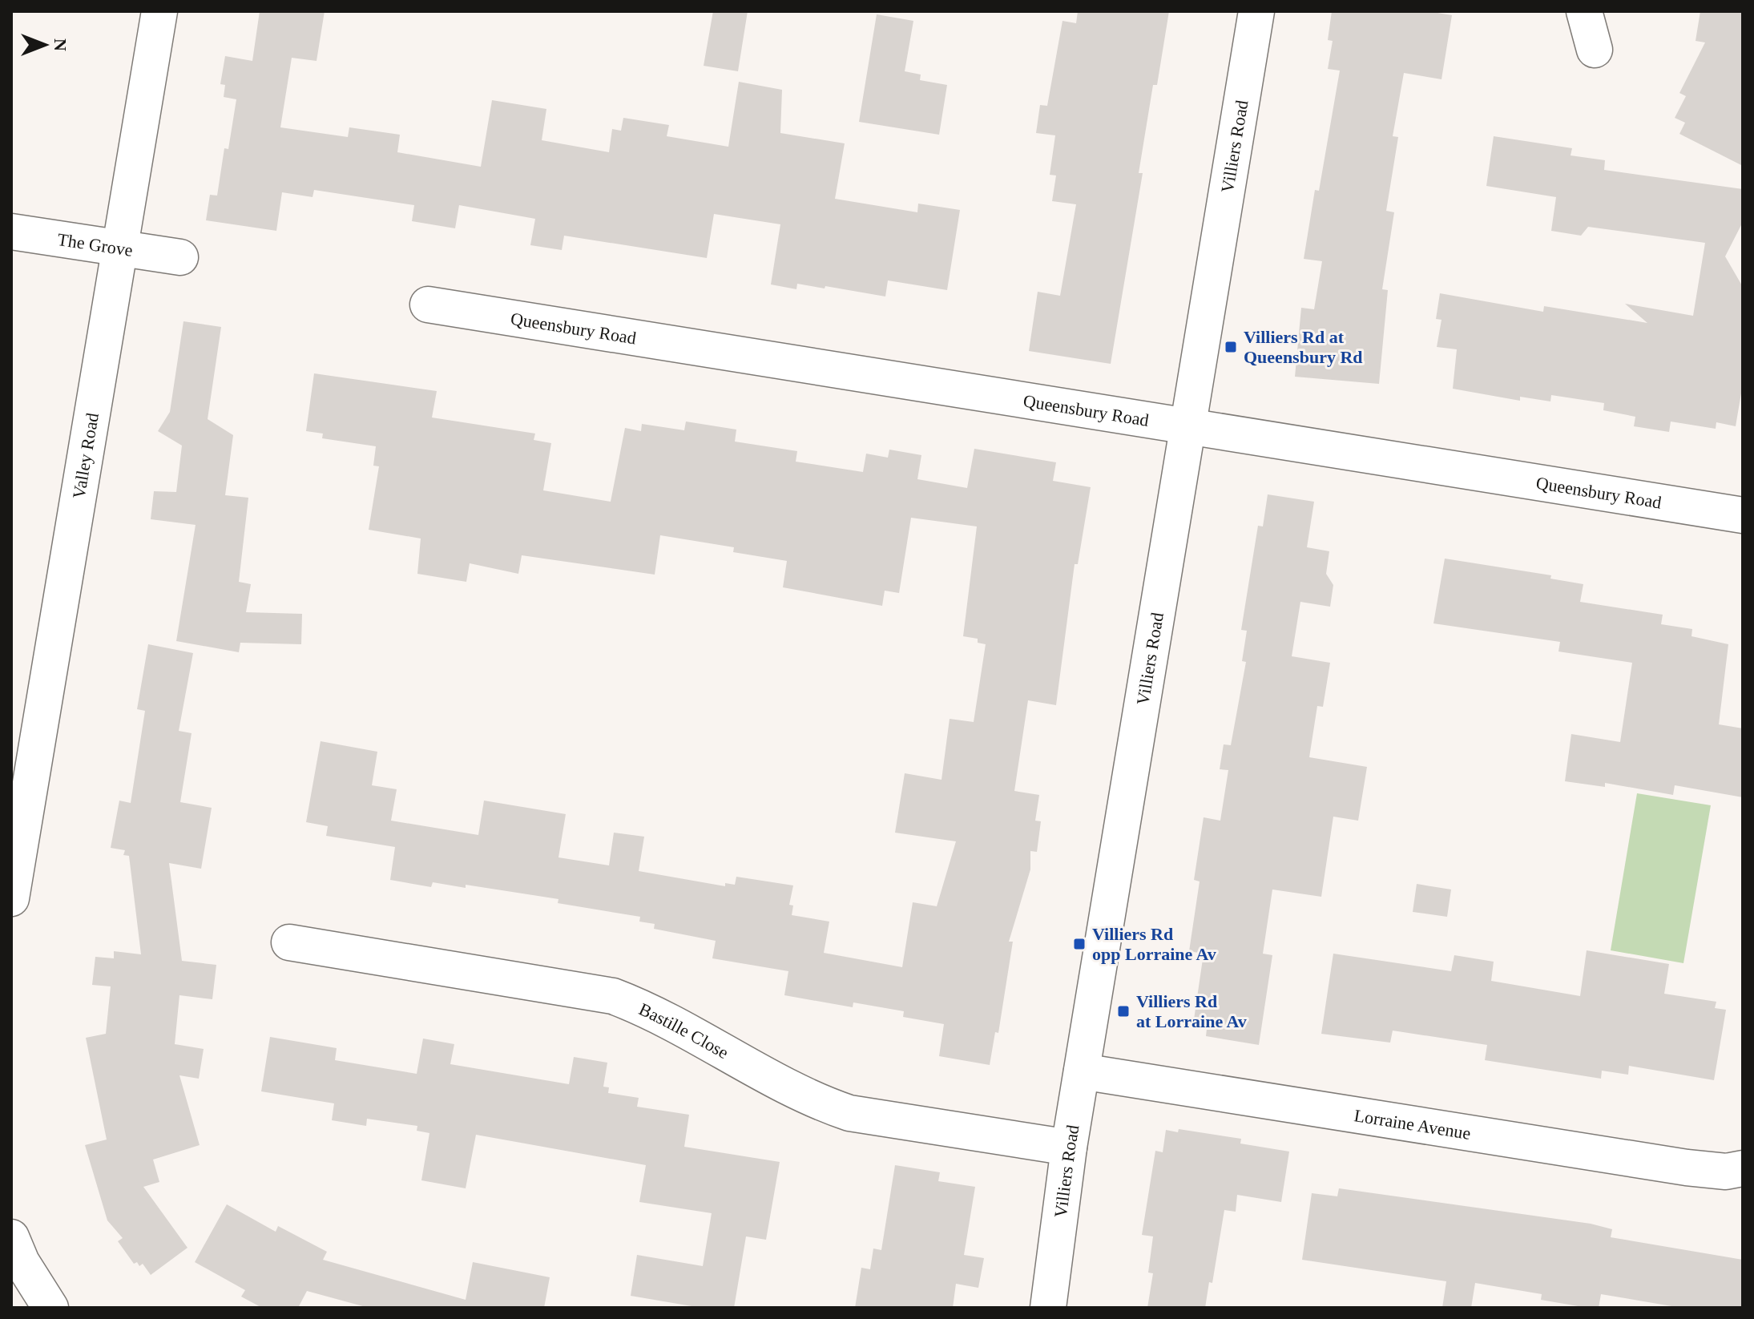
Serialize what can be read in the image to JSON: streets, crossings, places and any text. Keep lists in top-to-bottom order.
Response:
{
  "streets": {
    "street": [
      "Villiers Road",
      "The Grove",
      "Queensbury Road",
      "Valley Road",
      "Bastille Close",
      "Lorraine Avenue"
    ]
  },
  "crossings": [
    ["Villiers Road", "Queensbury Road"],
    ["Villiers Road", "Bastille Close"],
    ["Villiers Road", "Lorraine Avenue"],
    ["The Grove", "Valley Road"]
  ],
  "places": {
    "transit": ["Villiers Rd at Queensbury Rd", "Villiers Rd opp Lorraine Av", "Villiers Rd at Lorraine Av"]
  },
  "north": "right"
}
